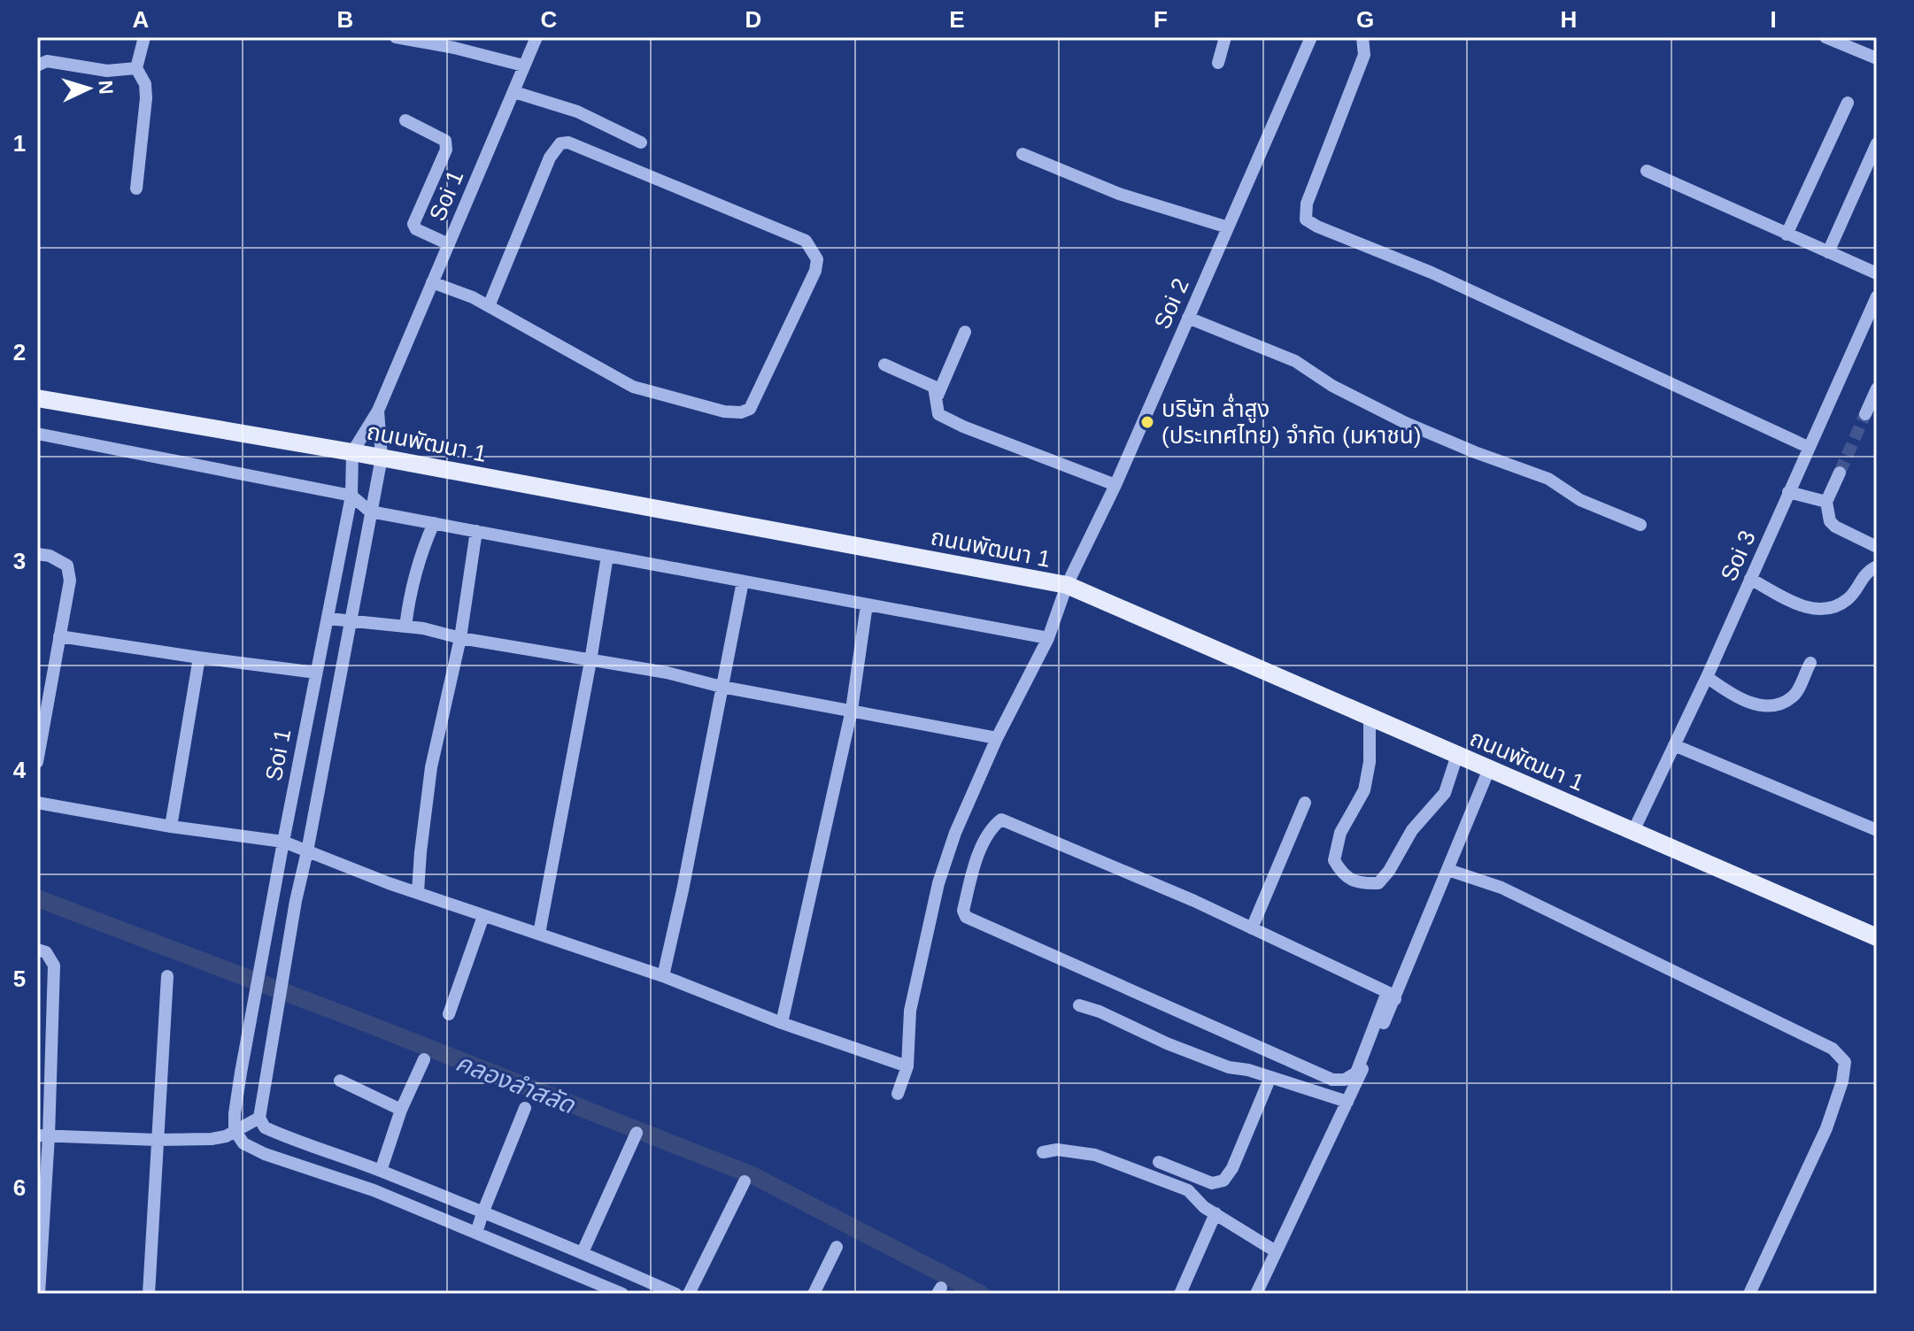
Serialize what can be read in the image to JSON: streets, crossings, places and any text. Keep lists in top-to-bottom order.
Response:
{
  "streets": {
    "main road": ["ถนนพัฒนา 1"],
    "street": ["Soi 1", "Soi 2", "Soi 3"]
  },
  "crossings": [
    ["Soi 1", "ถนนพัฒนา 1"],
    ["Soi 2", "ถนนพัฒนา 1"],
    ["ถนนพัฒนา 1", "Soi 3"]
  ],
  "water": ["คลองลำสลัด"],
  "places": ["บริษัท ล่ำสูง (ประเทศไทย) จำกัด (มหาชน)"],
  "north": "right",
  "grid": {
    "columns": [
      "A",
      "B",
      "C",
      "D",
      "E",
      "F",
      "G",
      "H",
      "I"
    ],
    "rows": [
      "1",
      "2",
      "3",
      "4",
      "5",
      "6"
    ]
  }
}
